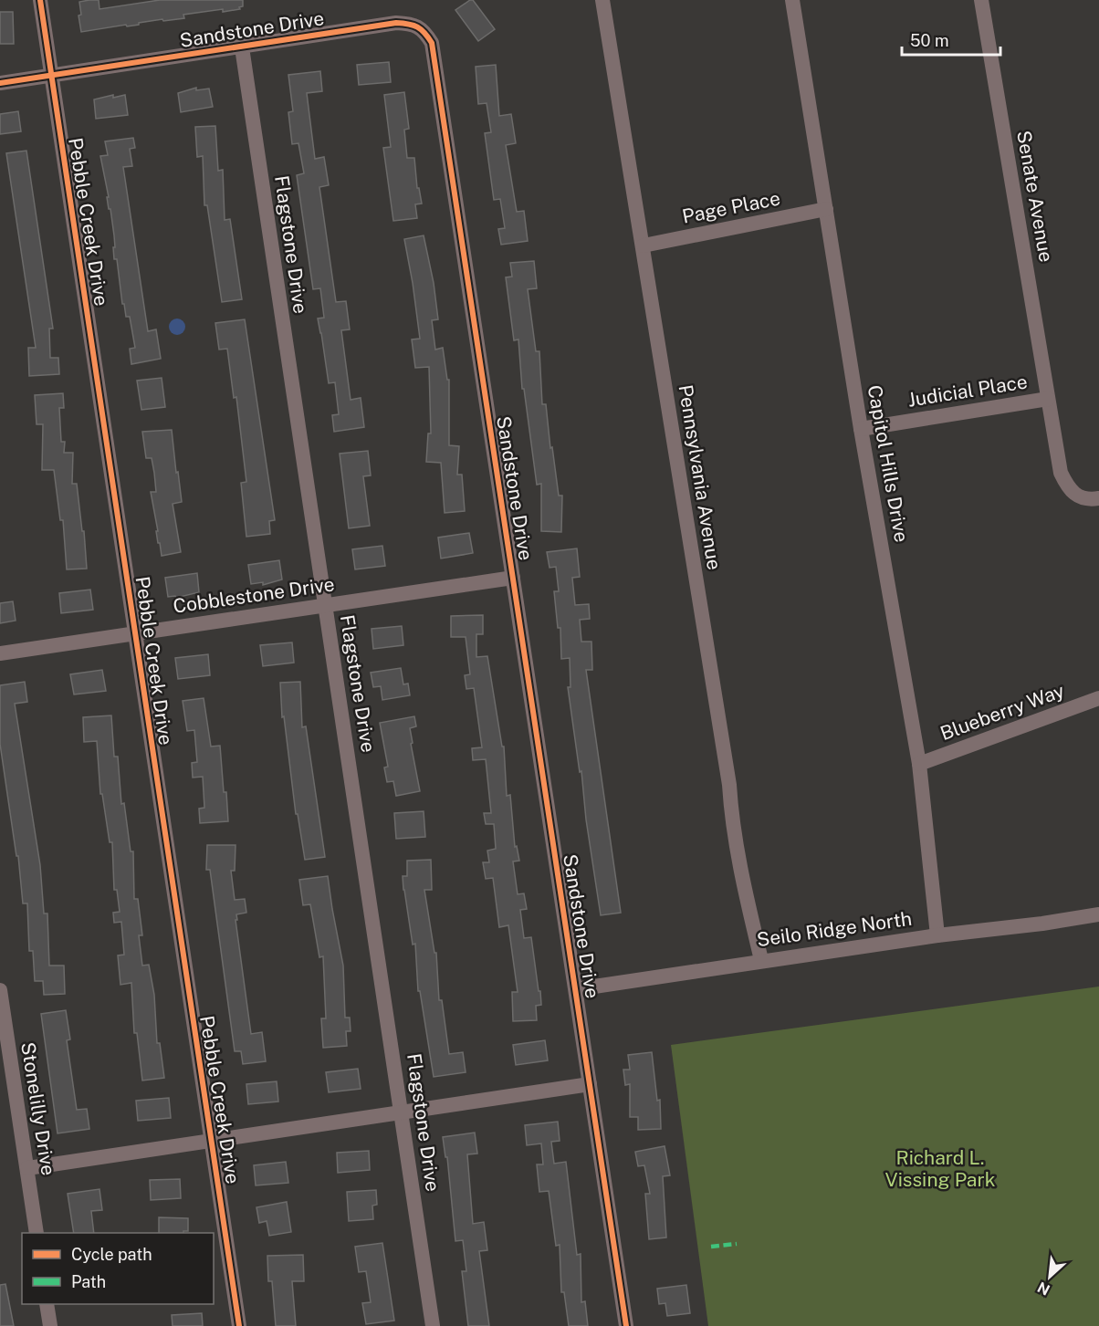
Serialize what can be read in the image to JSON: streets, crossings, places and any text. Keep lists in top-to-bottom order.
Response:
{
  "streets": {
    "street": [
      "Sandstone Drive",
      "Senate Avenue",
      "Page Place",
      "Pebble Creek Drive",
      "Flagstone Drive",
      "Judicial Place",
      "Capitol Hills Drive",
      "Pennsylvania Avenue",
      "Cobblestone Drive",
      "Blueberry Way",
      "Seilo Ridge North",
      "Stonelilly Drive"
    ]
  },
  "crossings": [
    ["Sandstone Drive", "Pebble Creek Drive"],
    ["Sandstone Drive", "Flagstone Drive"],
    ["Sandstone Drive", "Cobblestone Drive"],
    ["Sandstone Drive", "Seilo Ridge North"],
    ["Senate Avenue", "Judicial Place"],
    ["Page Place", "Capitol Hills Drive"],
    ["Page Place", "Pennsylvania Avenue"],
    ["Pebble Creek Drive", "Cobblestone Drive"],
    ["Flagstone Drive", "Cobblestone Drive"],
    ["Judicial Place", "Capitol Hills Drive"],
    ["Capitol Hills Drive", "Blueberry Way"],
    ["Capitol Hills Drive", "Seilo Ridge North"],
    ["Pennsylvania Avenue", "Seilo Ridge North"]
  ],
  "parks": ["Richard L. Vissing Park"],
  "legend": ["Cycle path", "Path"],
  "scale_bar": "50 m",
  "north": "bottom left"
}
